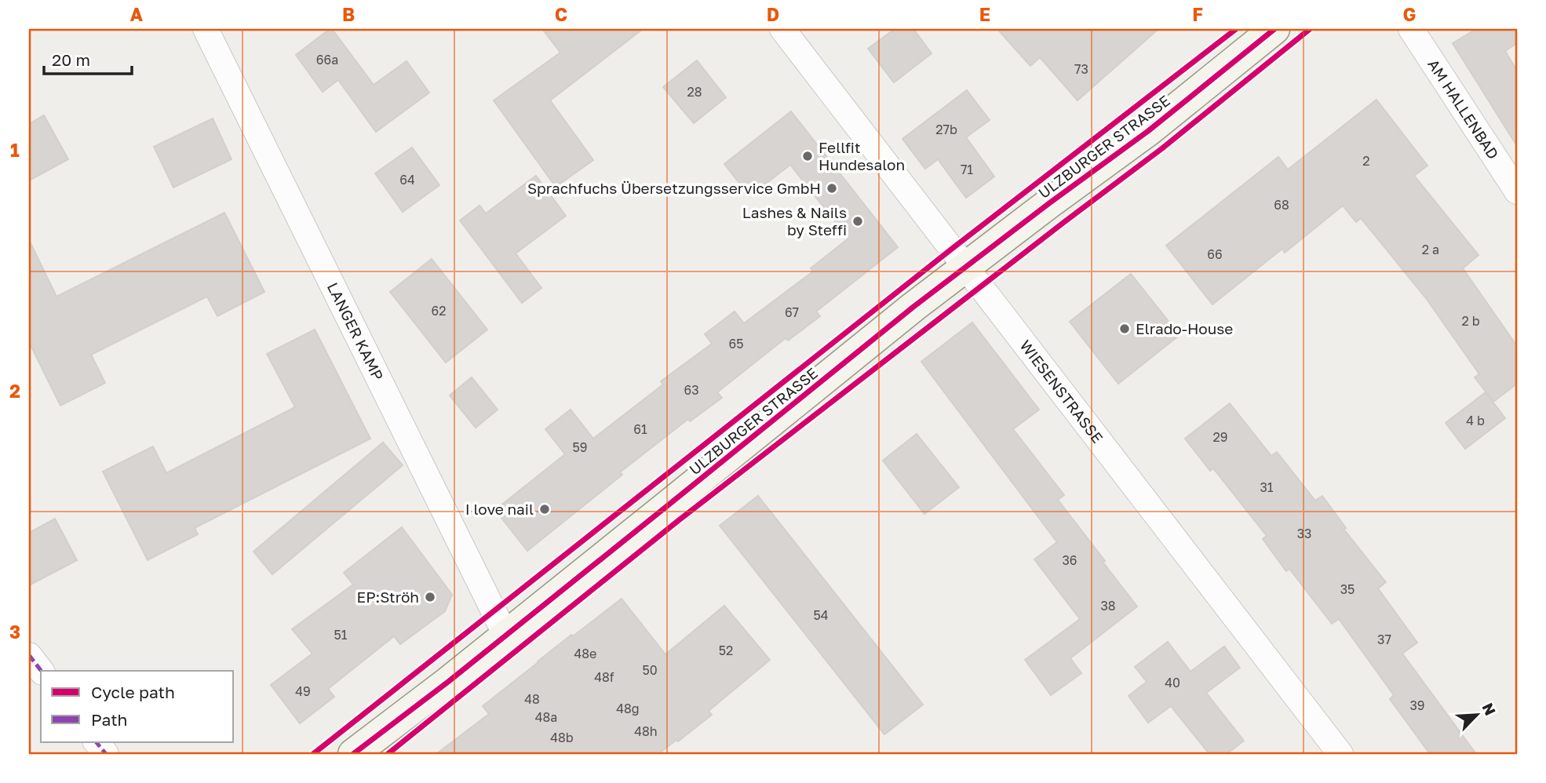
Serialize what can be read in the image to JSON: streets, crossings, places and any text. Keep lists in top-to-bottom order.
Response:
{
  "streets": {
    "main road": ["ULZBURGER STRASSE"],
    "street": ["AM HALLENBAD", "LANGER KAMP", "WIESENSTRASSE"]
  },
  "crossings": [
    ["ULZBURGER STRASSE", "LANGER KAMP"],
    ["ULZBURGER STRASSE", "WIESENSTRASSE"]
  ],
  "places": [
    "Fellfit Hundesalon",
    "Sprachfuchs Übersetzungsservice GmbH",
    "Lashes & Nails by Steffi",
    "Elrado-House",
    "I love nail",
    "EP:Ströh"
  ],
  "house_numbers": [
    "66a",
    "73",
    "28",
    "27b",
    "2",
    "71",
    "64",
    "68",
    "2 a",
    "66",
    "62",
    "67",
    "2 b",
    "65",
    "63",
    "4 b",
    "61",
    "29",
    "59",
    "31",
    "33",
    "36",
    "35",
    "38",
    "54",
    "51",
    "37",
    "52",
    "48e",
    "50",
    "48f",
    "40",
    "49",
    "48",
    "39",
    "48g",
    "48a",
    "48h",
    "48b"
  ],
  "legend": ["Cycle path", "Path"],
  "scale_bar": "20 m",
  "north": "top right",
  "grid": {
    "columns": [
      "A",
      "B",
      "C",
      "D",
      "E",
      "F",
      "G"
    ],
    "rows": ["1", "2", "3"]
  }
}
